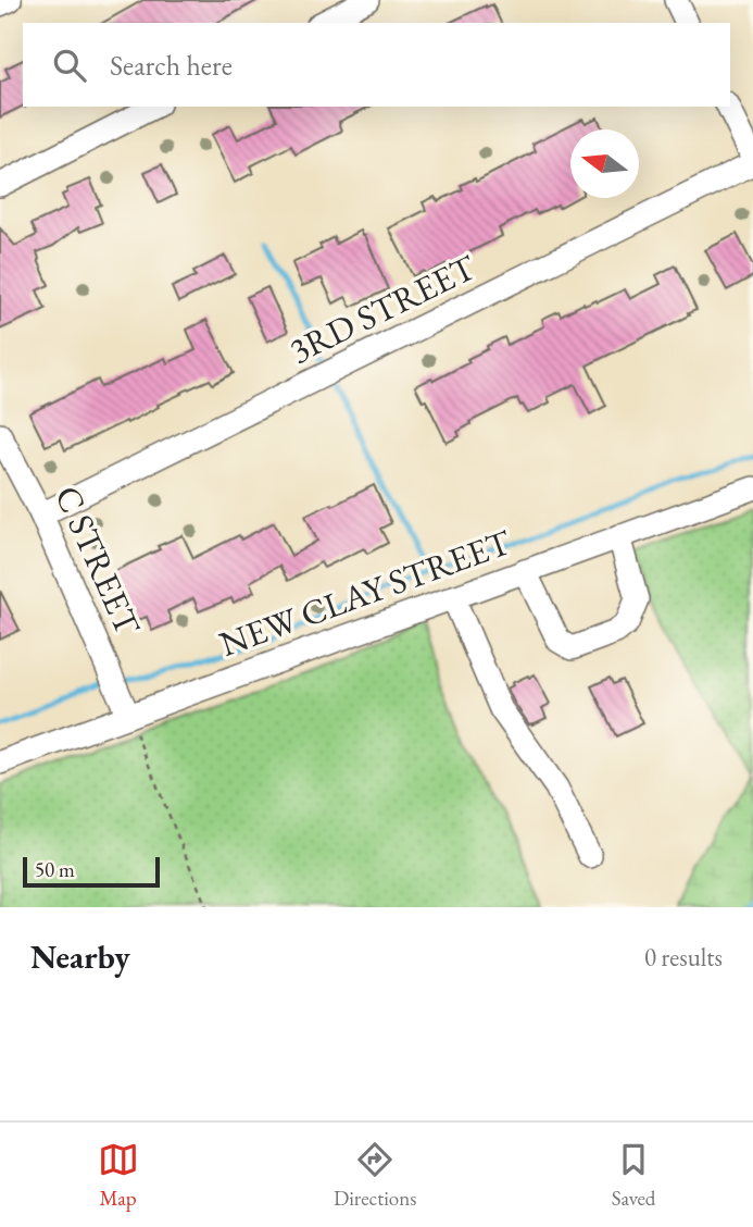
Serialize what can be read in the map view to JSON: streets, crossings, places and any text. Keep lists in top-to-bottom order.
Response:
{
  "streets": {
    "street": ["3RD STREET", "C STREET", "NEW CLAY STREET"]
  },
  "crossings": [
    ["3RD STREET", "C STREET"],
    ["C STREET", "NEW CLAY STREET"]
  ],
  "scale_bar": "50 m",
  "north": "left",
  "page": {
    "search": "Search here",
    "scale": "50 m",
    "heading": ["Nearby", "0 results"],
    "nav": ["Map", "Directions", "Saved"]
  }
}
